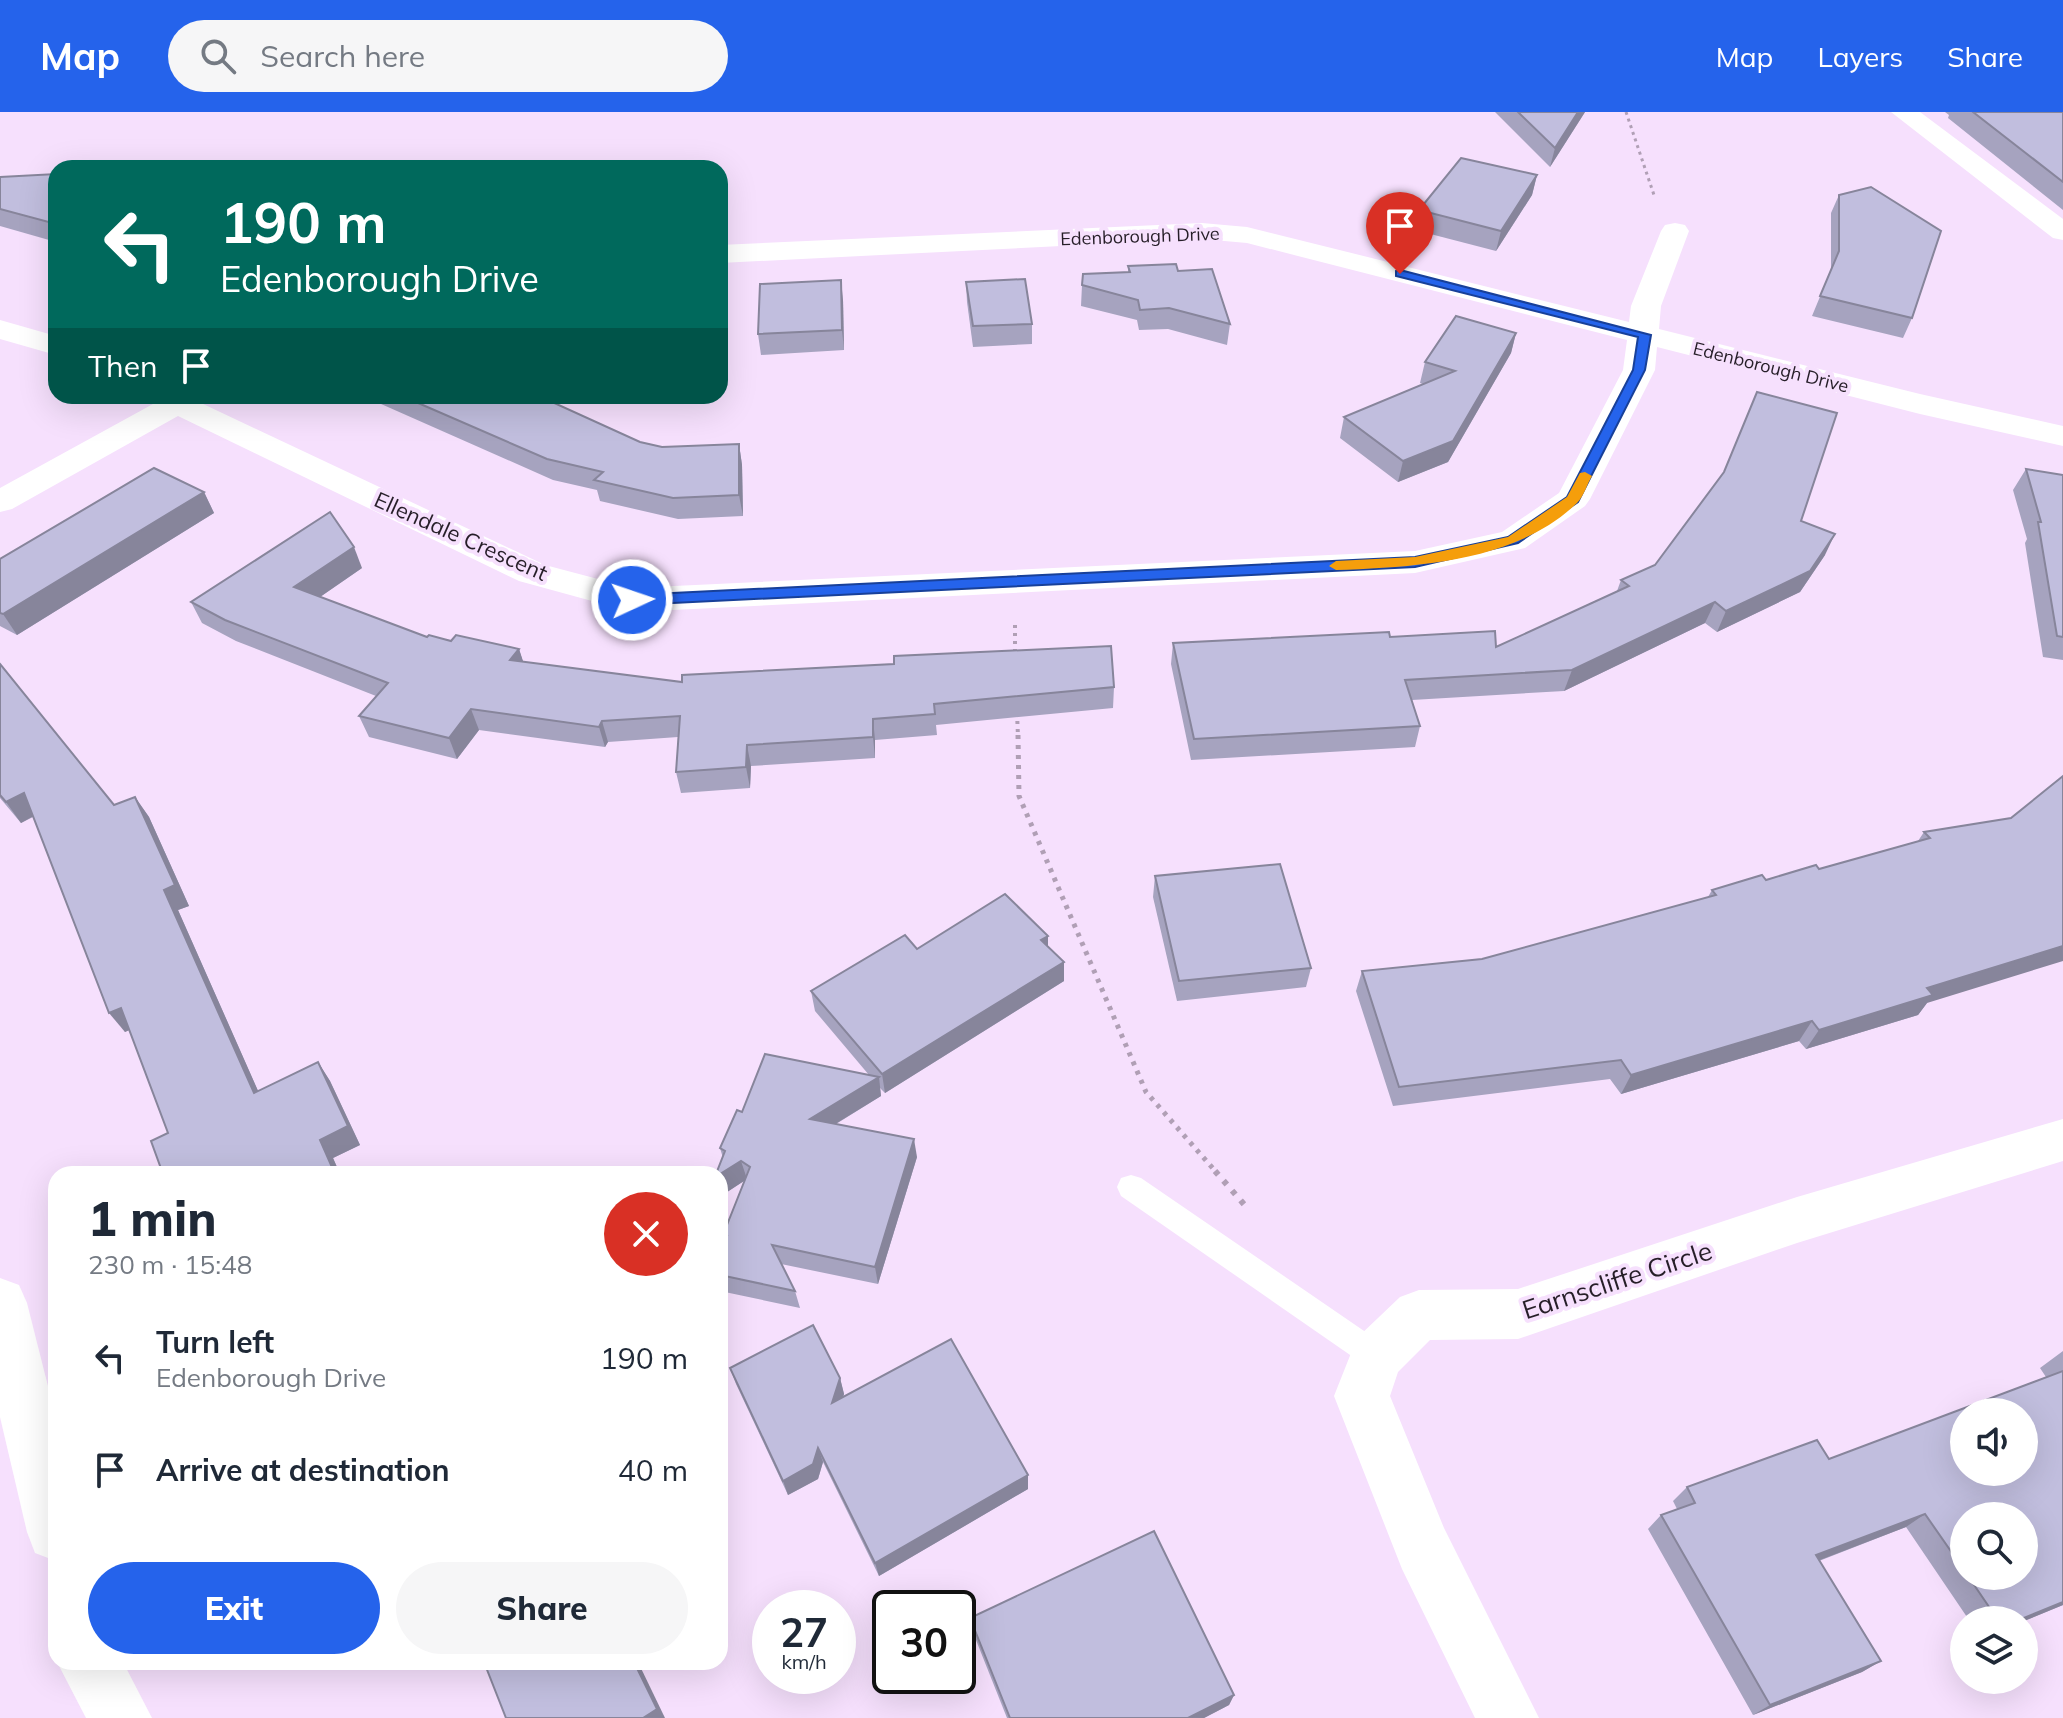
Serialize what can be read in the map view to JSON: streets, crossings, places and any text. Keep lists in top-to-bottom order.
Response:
{
  "streets": {
    "street": ["Edenborough Drive", "Ellendale Crescent", "Earnscliffe Circle"]
  },
  "crossings": [
    ["Edenborough Drive", "Ellendale Crescent"]
  ],
  "page": {
    "header": "Map",
    "search": "Search here",
    "nav": ["Map", "Layers", "Share"],
    "turn": ["190 m", "Edenborough Drive"],
    "then": "Then",
    "heading": ["1 min", "230 m · 15:48"],
    "list": [
      {
        "name": "Turn left",
        "note": "Edenborough Drive",
        "value": "190 m"
      },
      {
        "name": "Arrive at destination",
        "value": "40 m"
      }
    ],
    "buttons": ["Exit", "Share"],
    "speed": "27 km/h",
    "limit": "30"
  }
}
